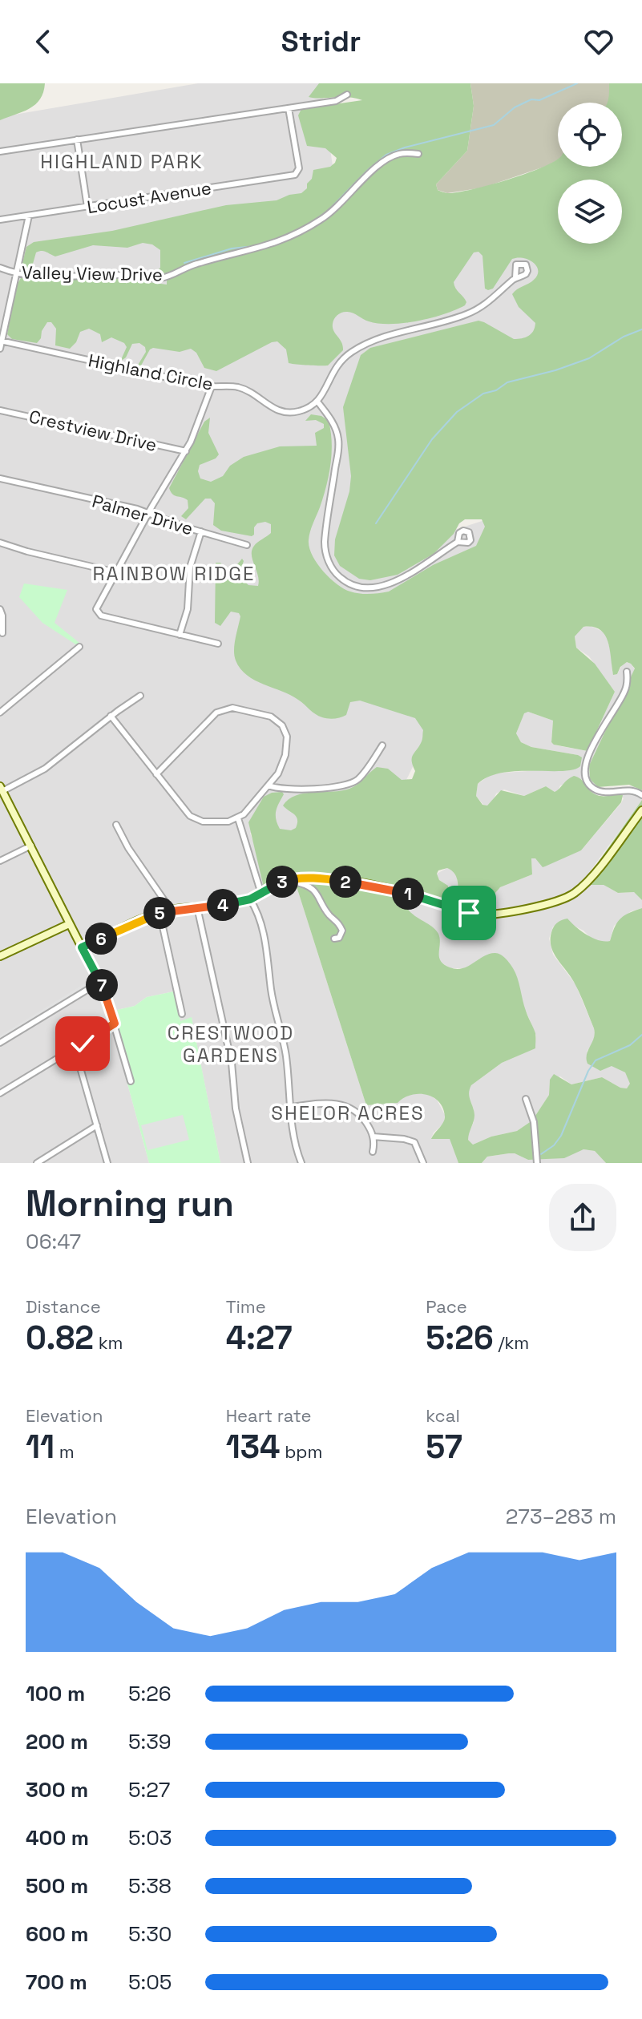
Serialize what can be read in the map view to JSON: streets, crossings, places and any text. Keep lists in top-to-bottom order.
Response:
{
  "streets": {
    "street": [
      "Locust Avenue",
      "Valley View Drive",
      "Highland Circle",
      "Crestview Drive",
      "Palmer Drive"
    ]
  },
  "districts": [
    "HIGHLAND PARK",
    "RAINBOW RIDGE",
    "CRESTWOOD GARDENS",
    "SHELOR ACRES"
  ],
  "page": {
    "header": "Stridr",
    "pins": [
      "2",
      "3",
      "1",
      "4",
      "5",
      "6",
      "7"
    ],
    "heading": ["Morning run", "06:47"],
    "stats": [
      ["Distance", "0.82 km"],
      ["Time", "4:27"],
      ["Pace", "5:26 /km"],
      ["Elevation", "11 m"],
      ["Heart rate", "134 bpm"],
      ["kcal", "57"]
    ],
    "chart": ["Elevation", "273–283 m"],
    "list": [
      {
        "name": "100 m",
        "note": "5:26"
      },
      {
        "name": "200 m",
        "note": "5:39"
      },
      {
        "name": "300 m",
        "note": "5:27"
      },
      {
        "name": "400 m",
        "note": "5:03"
      },
      {
        "name": "500 m",
        "note": "5:38"
      },
      {
        "name": "600 m",
        "note": "5:30"
      },
      {
        "name": "700 m",
        "note": "5:05"
      }
    ]
  }
}
